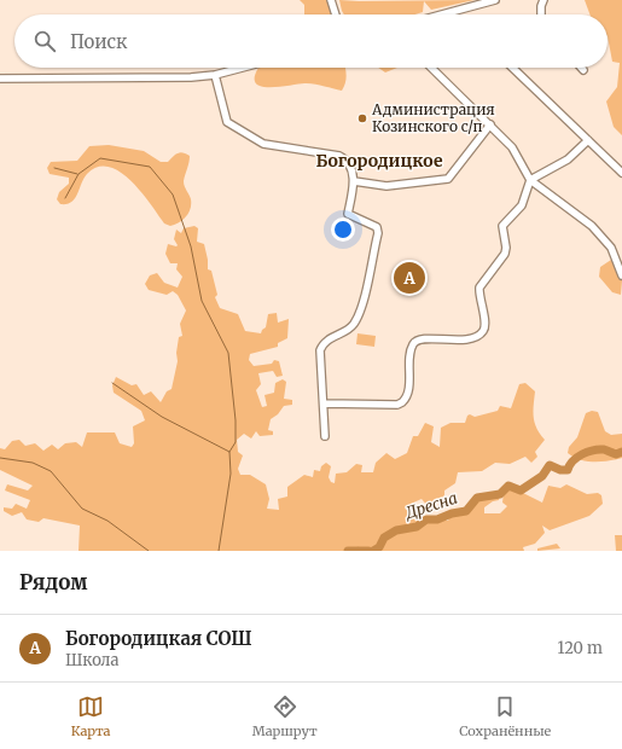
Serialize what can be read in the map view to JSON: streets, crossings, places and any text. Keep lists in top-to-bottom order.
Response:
{
  "districts": ["Богородицкое"],
  "water": ["Дресна"],
  "places": ["Администрация Козинского с/п"],
  "page": {
    "search": "Поиск",
    "pins": "A",
    "heading": "Рядом",
    "list": [
      {
        "mark": "A",
        "name": "Богородицкая СОШ",
        "note": "Школа",
        "value": "120 m"
      }
    ],
    "nav": ["Карта", "Маршрут", "Сохранённые"]
  }
}
